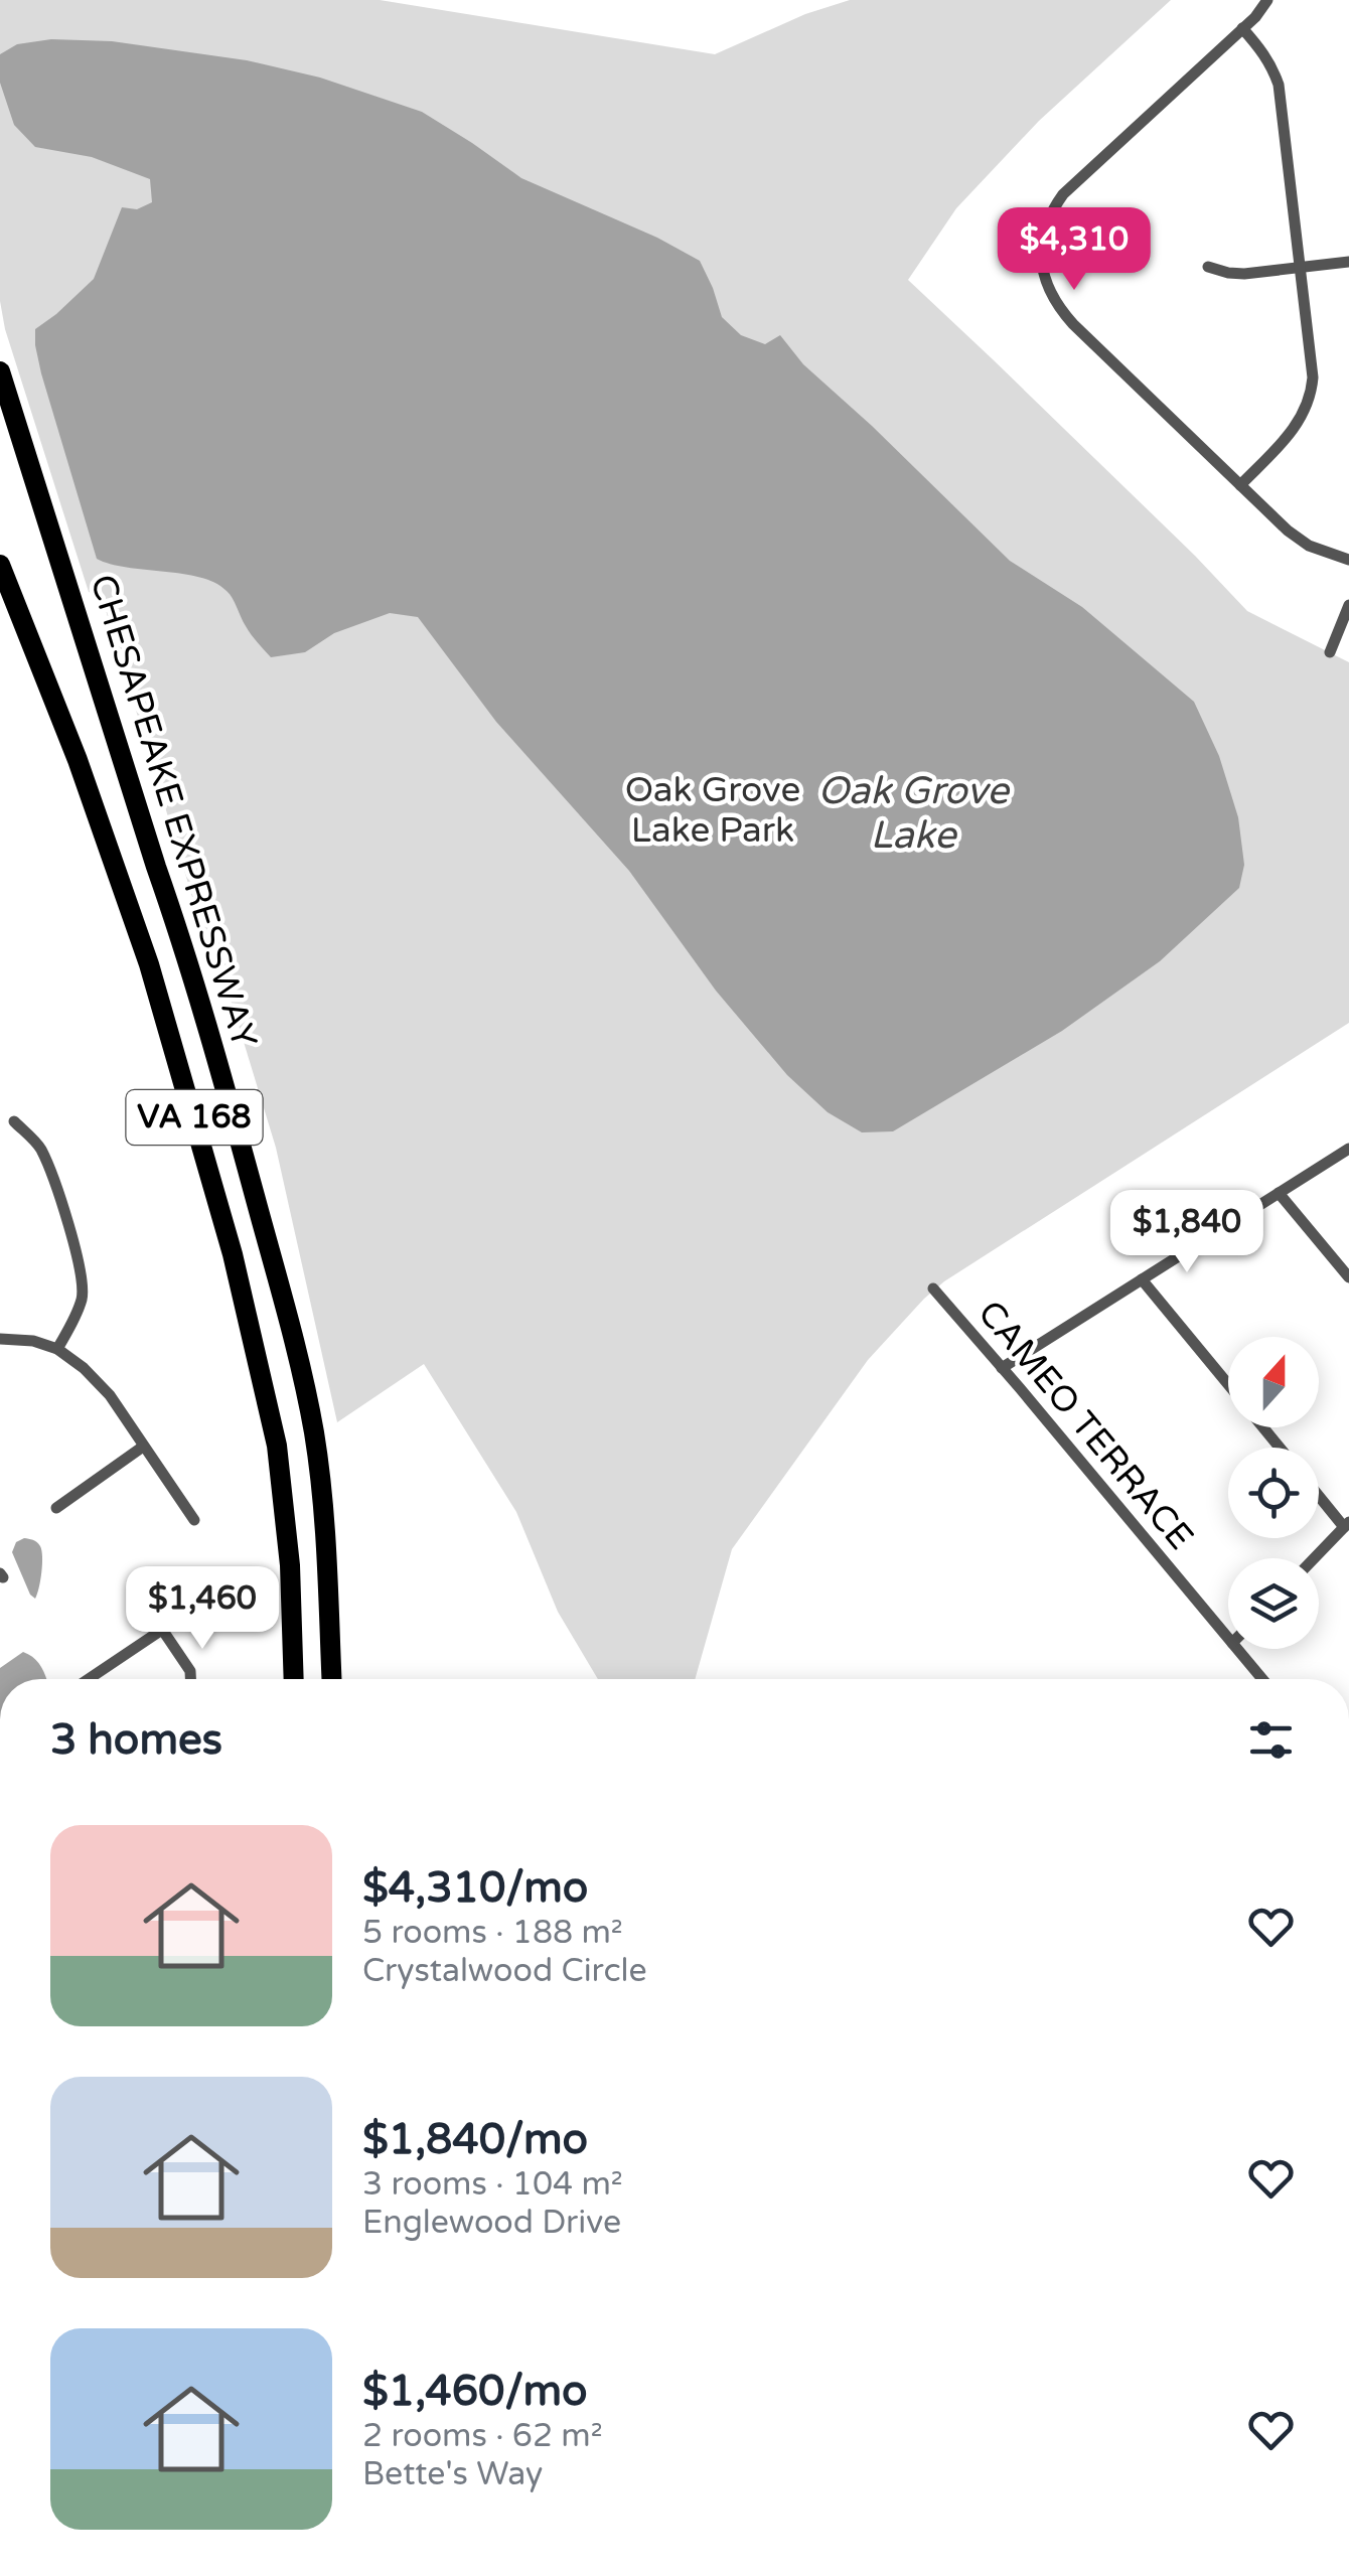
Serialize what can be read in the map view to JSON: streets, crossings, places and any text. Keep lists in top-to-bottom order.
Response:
{
  "streets": {
    "highway": ["CHESAPEAKE EXPRESSWAY", "VA 168"],
    "street": ["CAMEO TERRACE"]
  },
  "water": ["Oak Grove Lake"],
  "parks": ["Oak Grove Lake Park"],
  "north": "top",
  "page": {
    "price": ["$4,310", "$1,840", "$1,460"],
    "heading": "3 homes",
    "list": [
      {
        "name": "$4,310/mo",
        "note": "5 rooms · 188 m² · Crystalwood Circle"
      },
      {
        "name": "$1,840/mo",
        "note": "3 rooms · 104 m² · Englewood Drive"
      },
      {
        "name": "$1,460/mo",
        "note": "2 rooms · 62 m² · Bette's Way"
      }
    ]
  }
}
